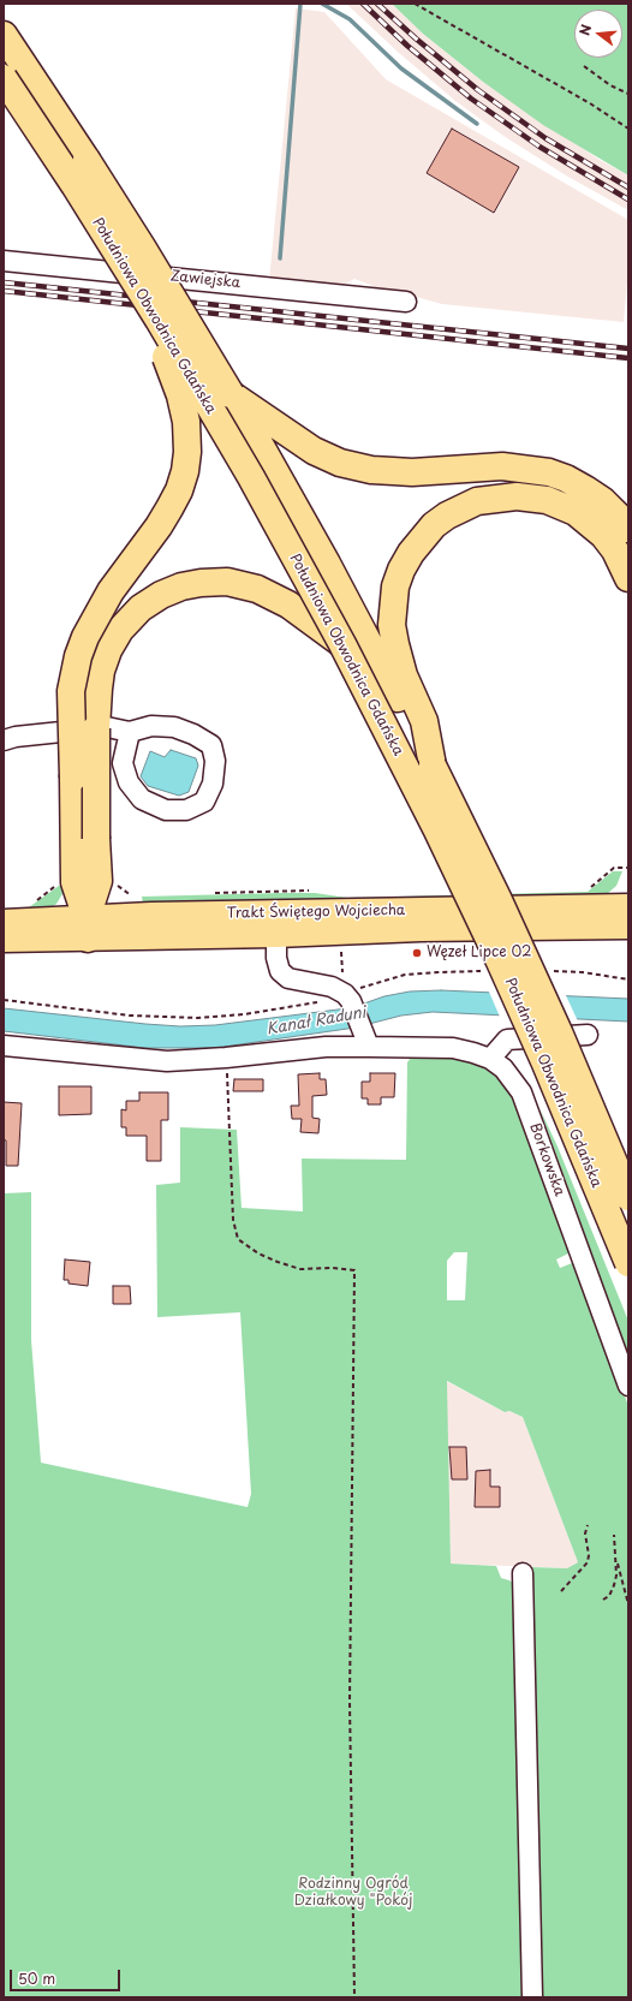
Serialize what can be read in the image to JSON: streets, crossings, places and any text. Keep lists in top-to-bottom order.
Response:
{
  "streets": {
    "highway": ["Południowa Obwodnica Gdańska"],
    "main road": ["Trakt Świętego Wojciecha"],
    "street": ["Zawiejska", "Borkowska"]
  },
  "crossings": [
    ["Trakt Świętego Wojciecha", "Borkowska"]
  ],
  "water": ["Kanał Raduni"],
  "parks": ["Rodzinny Ogród Działkowy \"Pokój"],
  "places": ["Węzeł Lipce 02"],
  "scale_bar": "50 m",
  "north": "left"
}
